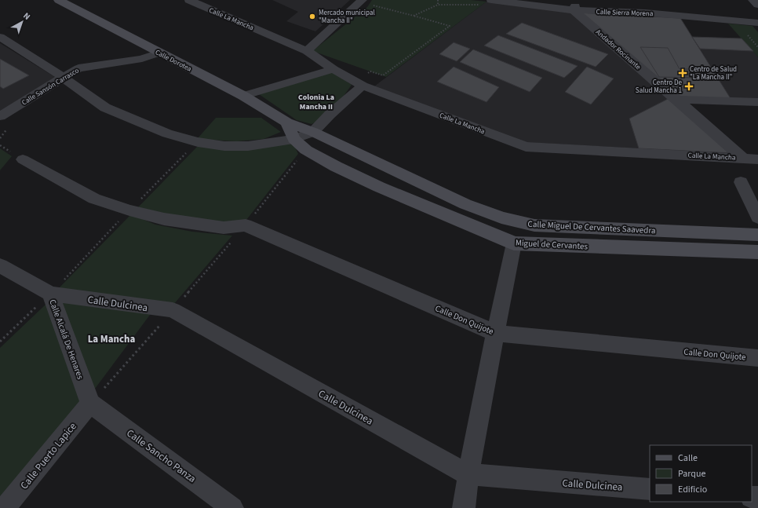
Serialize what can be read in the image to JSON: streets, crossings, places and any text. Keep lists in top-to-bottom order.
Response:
{
  "streets": {
    "main road": ["Calle Dorotea", "Calle Miguel De Cervantes Saavedra", "Miguel de Cervantes"],
    "street": [
      "Calle Sierra Morena",
      "Calle La Mancha",
      "Andador Rocinante",
      "Calle Sansón Carrasco",
      "Calle Dulcinea",
      "Calle Don Quijote",
      "Calle Alcalá De Henares",
      "Calle Puerto Lapice",
      "Calle Sancho Panza"
    ]
  },
  "crossings": [
    ["Calle Sierra Morena", "Andador Rocinante"],
    ["Calle La Mancha", "Andador Rocinante"],
    ["Calle Dorotea", "Calle Sansón Carrasco"],
    ["Calle Dorotea", "Calle Miguel De Cervantes Saavedra"],
    ["Calle Dulcinea", "Calle Alcalá De Henares"],
    ["Calle Alcalá De Henares", "Calle Puerto Lapice"],
    ["Calle Alcalá De Henares", "Calle Sancho Panza"],
    ["Calle Puerto Lapice", "Calle Sancho Panza"]
  ],
  "districts": ["Colonia La Mancha II", "La Mancha"],
  "places": {
    "other": ["Mercado municipal \"Mancha II\""],
    "health": ["Centro de Salud \"La Mancha II\"", "Centro De Salud Mancha 1"]
  },
  "legend": ["Calle", "Parque", "Edificio"],
  "north": "top right"
}
